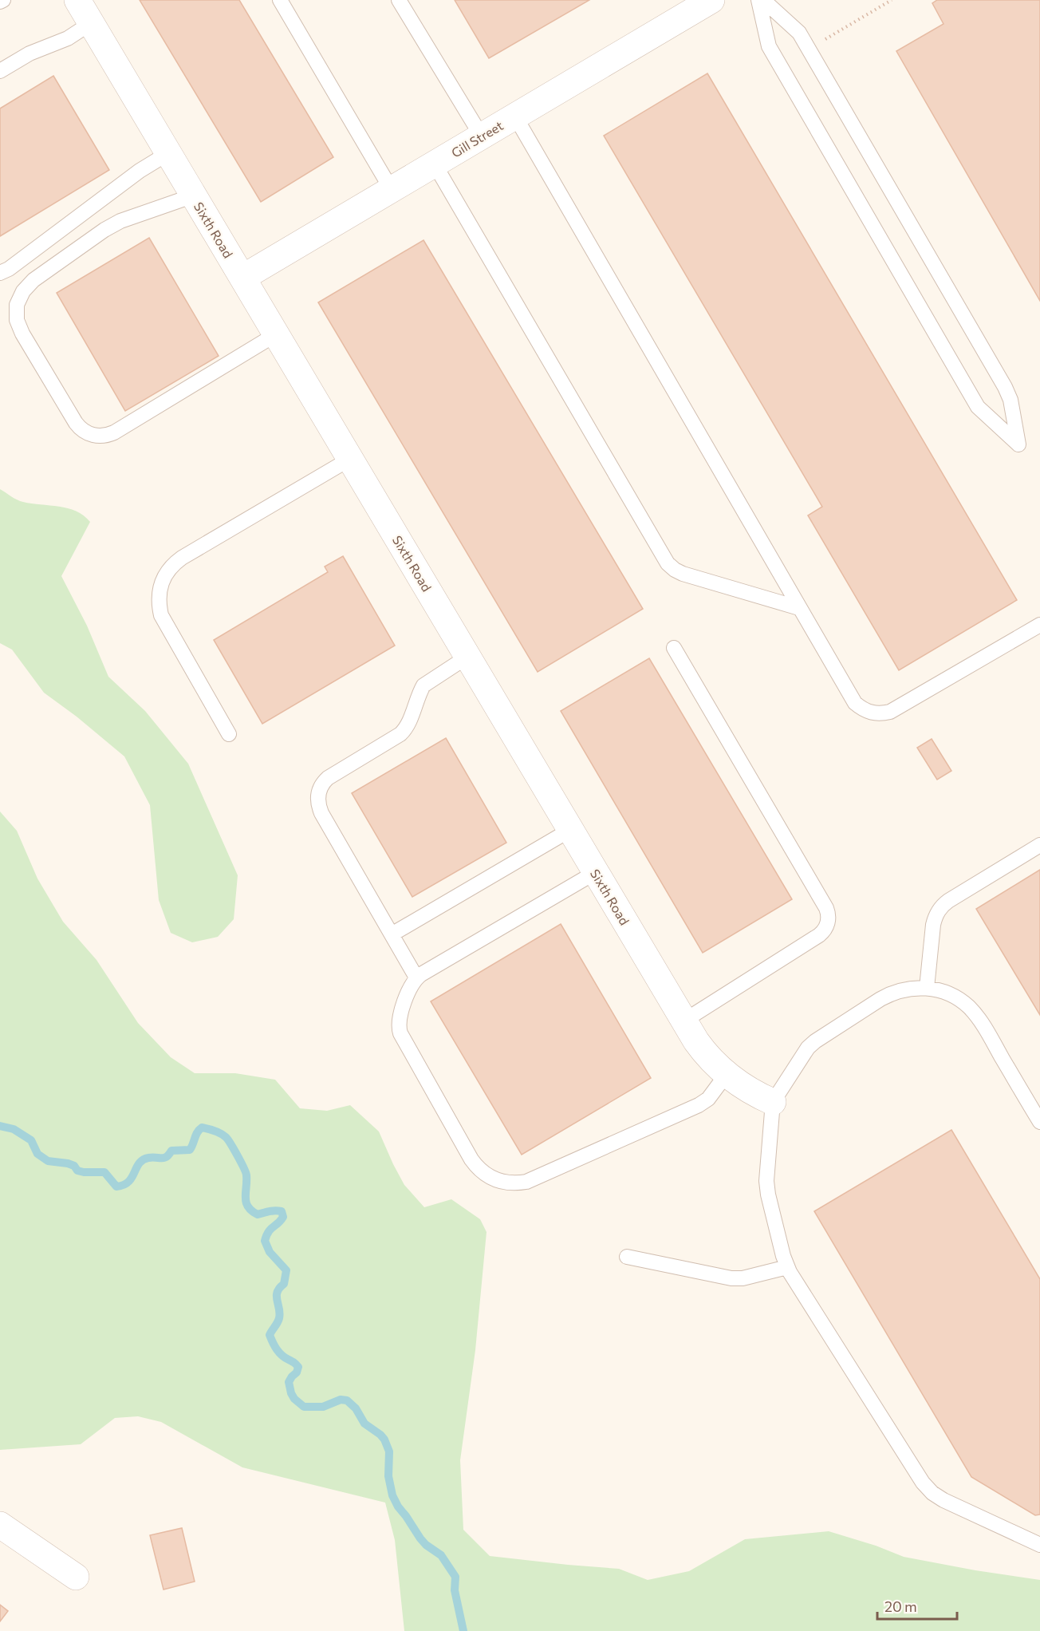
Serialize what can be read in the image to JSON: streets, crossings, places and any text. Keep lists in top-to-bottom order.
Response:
{
  "streets": {
    "street": ["Gill Street", "Sixth Road"]
  },
  "crossings": [
    ["Gill Street", "Sixth Road"]
  ],
  "scale_bar": "20 m"
}
